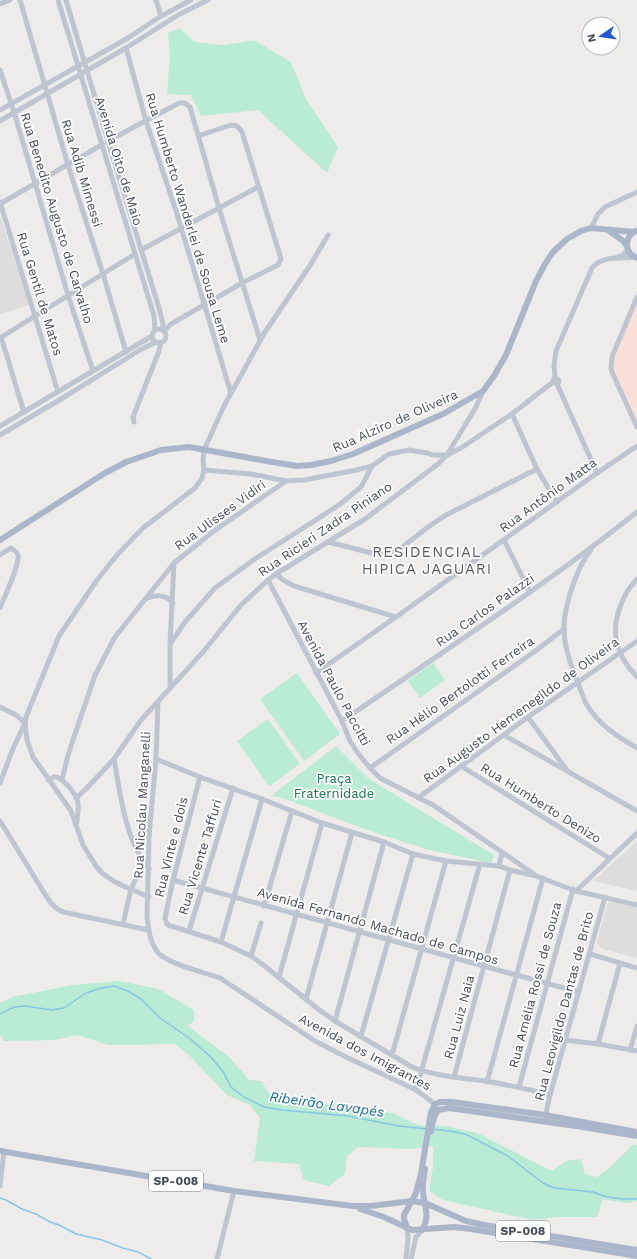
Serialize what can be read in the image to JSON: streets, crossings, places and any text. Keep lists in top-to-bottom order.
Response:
{
  "streets": {
    "main road": ["Rua Alziro de Oliveira", "SP-008"],
    "street": [
      "Avenida Oito de Maio",
      "Rua Adib Mimessi",
      "Rua Benedito Augusto de Carvalho",
      "Rua Humberto Wanderlei de Sousa Leme",
      "Rua Gentil de Matos",
      "Rua Antônio Matta",
      "Rua Ulisses Vidiri",
      "Rua Ricieri Zadra Piniano",
      "Rua Carlos Palazzi",
      "Avenida Paulo Paccitti",
      "Rua Hélio Bertolotti Ferreira",
      "Rua Augusto Hemenegildo de Oliveira",
      "Rua Humberto Denizo",
      "Rua Nicolau Manganelli",
      "Rua Vinte e dois",
      "Rua Vicente Taffuri",
      "Avenida Fernando Machado de Campos",
      "Rua Amélia Rossi de Souza",
      "Rua Leovigildo Dantas de Brito",
      "Rua Luiz Naia",
      "Avenida dos Imigrantes"
    ]
  },
  "crossings": [
    ["Rua Alziro de Oliveira", "Rua Ricieri Zadra Piniano"],
    ["Rua Antônio Matta", "Avenida Paulo Paccitti"],
    ["Rua Ricieri Zadra Piniano", "Avenida Paulo Paccitti"],
    ["Rua Ricieri Zadra Piniano", "Rua Nicolau Manganelli"],
    ["Rua Carlos Palazzi", "Avenida Paulo Paccitti"],
    ["Avenida Paulo Paccitti", "Rua Hélio Bertolotti Ferreira"],
    ["Avenida Paulo Paccitti", "Rua Augusto Hemenegildo de Oliveira"],
    ["Rua Augusto Hemenegildo de Oliveira", "Rua Humberto Denizo"],
    ["Rua Nicolau Manganelli", "Avenida dos Imigrantes"],
    ["Rua Vinte e dois", "Rua Vicente Taffuri"],
    ["Rua Vinte e dois", "Avenida Fernando Machado de Campos"],
    ["Rua Vicente Taffuri", "Avenida Fernando Machado de Campos"],
    ["Avenida Fernando Machado de Campos", "Rua Amélia Rossi de Souza"],
    ["Avenida Fernando Machado de Campos", "Rua Leovigildo Dantas de Brito"],
    ["Avenida Fernando Machado de Campos", "Rua Luiz Naia"]
  ],
  "districts": ["RESIDENCIAL HIPICA JAGUARI"],
  "water": ["Ribeirão Lavapés"],
  "parks": ["Praça Fraternidade"],
  "north": "left"
}
